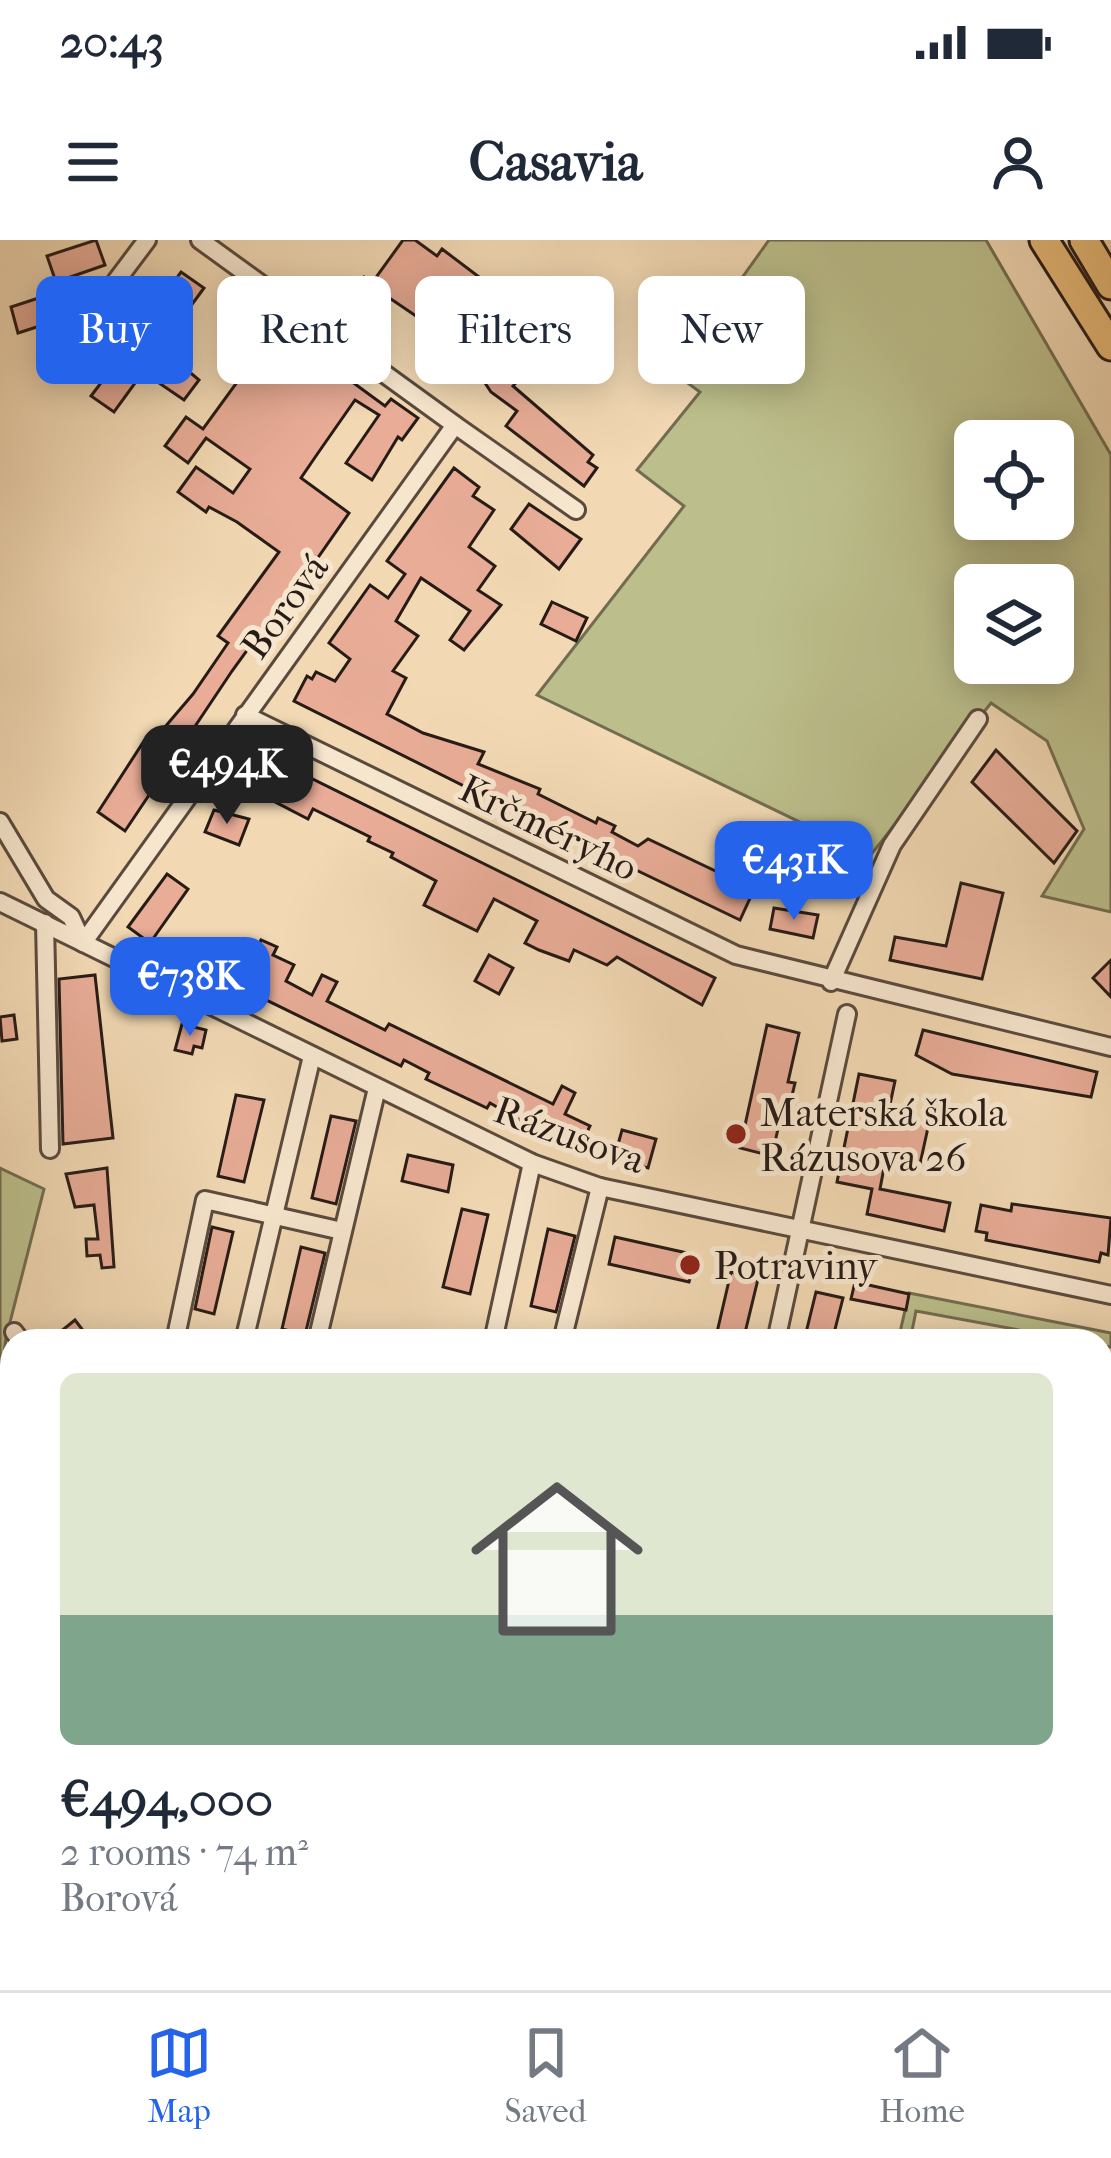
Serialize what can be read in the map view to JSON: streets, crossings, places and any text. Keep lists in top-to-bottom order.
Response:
{
  "streets": {
    "street": ["Borová", "Krčméryho", "Rázusova"]
  },
  "crossings": [
    ["Borová", "Krčméryho"],
    ["Borová", "Rázusova"]
  ],
  "places": ["Materská škola Rázusova 26", "Potraviny"],
  "page": {
    "status": "20:43",
    "header": "Casavia",
    "chip": [
      "Buy",
      "Rent",
      "Filters",
      "New"
    ],
    "price": ["€494K", "€431K", "€738K"],
    "list": [
      {
        "name": "€494,000",
        "note": "2 rooms · 74 m² · Borová"
      }
    ],
    "tabs": ["Map", "Saved", "Home"]
  }
}
